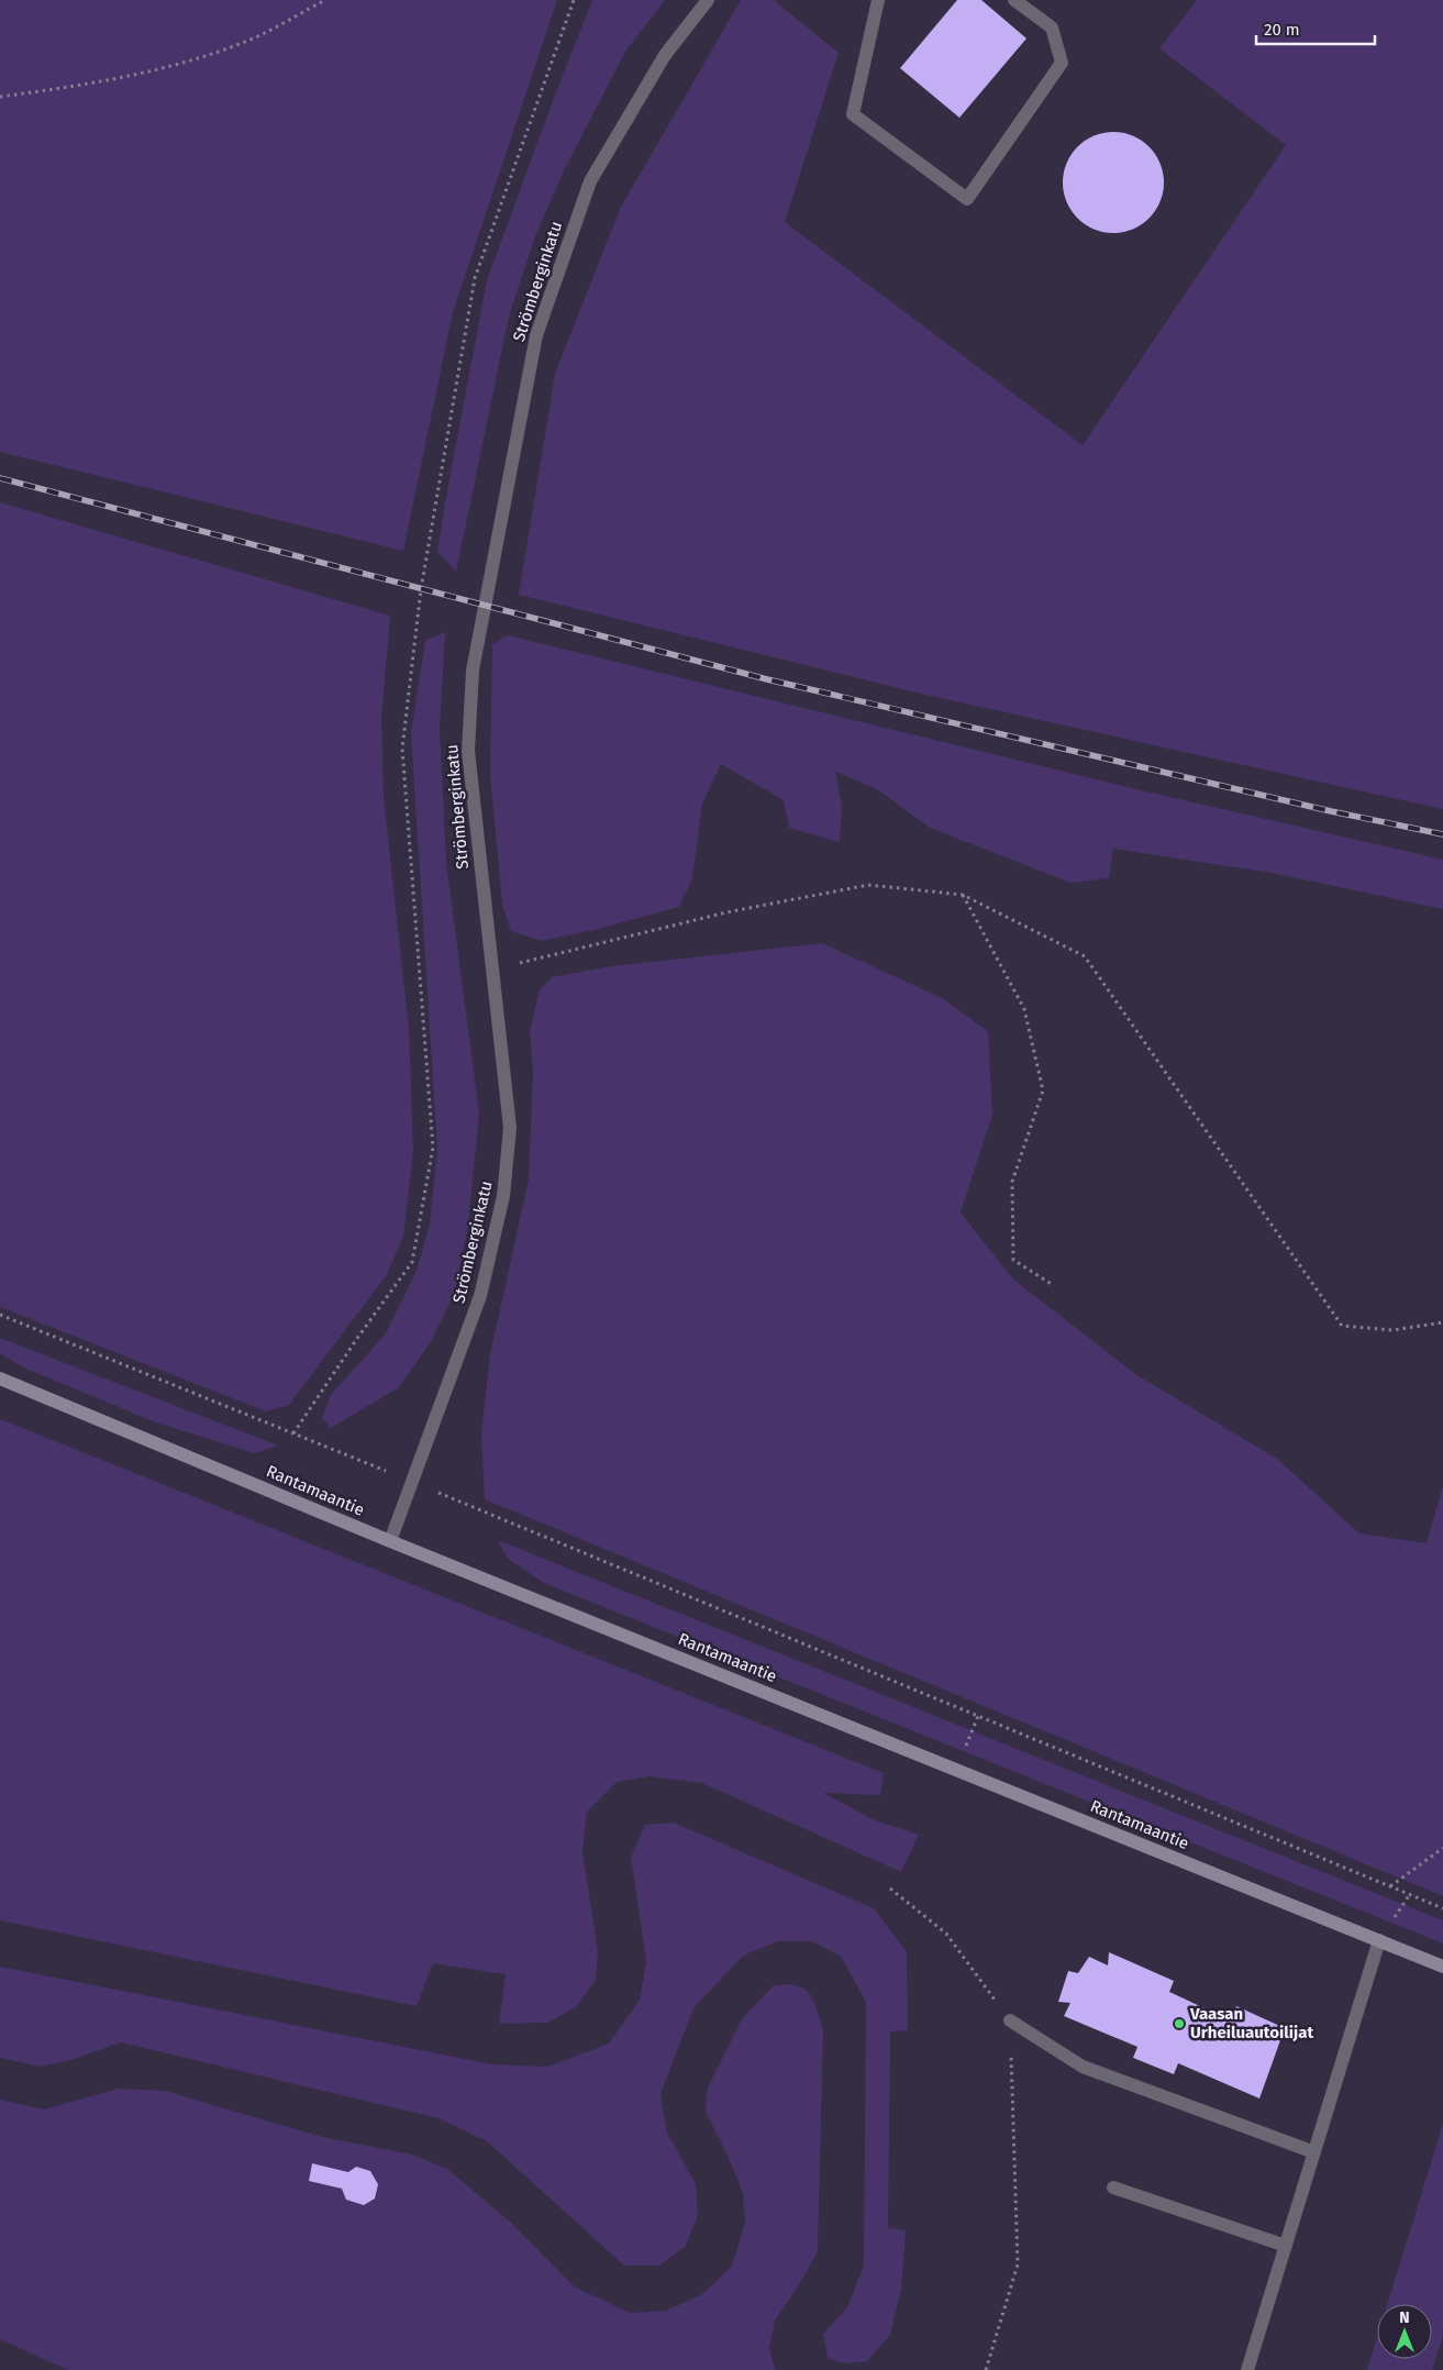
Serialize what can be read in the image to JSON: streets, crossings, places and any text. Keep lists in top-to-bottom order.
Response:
{
  "streets": {
    "main road": ["Rantamaantie"],
    "street": ["Strömberginkatu"]
  },
  "crossings": [
    ["Strömberginkatu", "Rantamaantie"]
  ],
  "places": ["Vaasan Urheiluautoilijat"],
  "scale_bar": "20 m",
  "north": "top"
}
